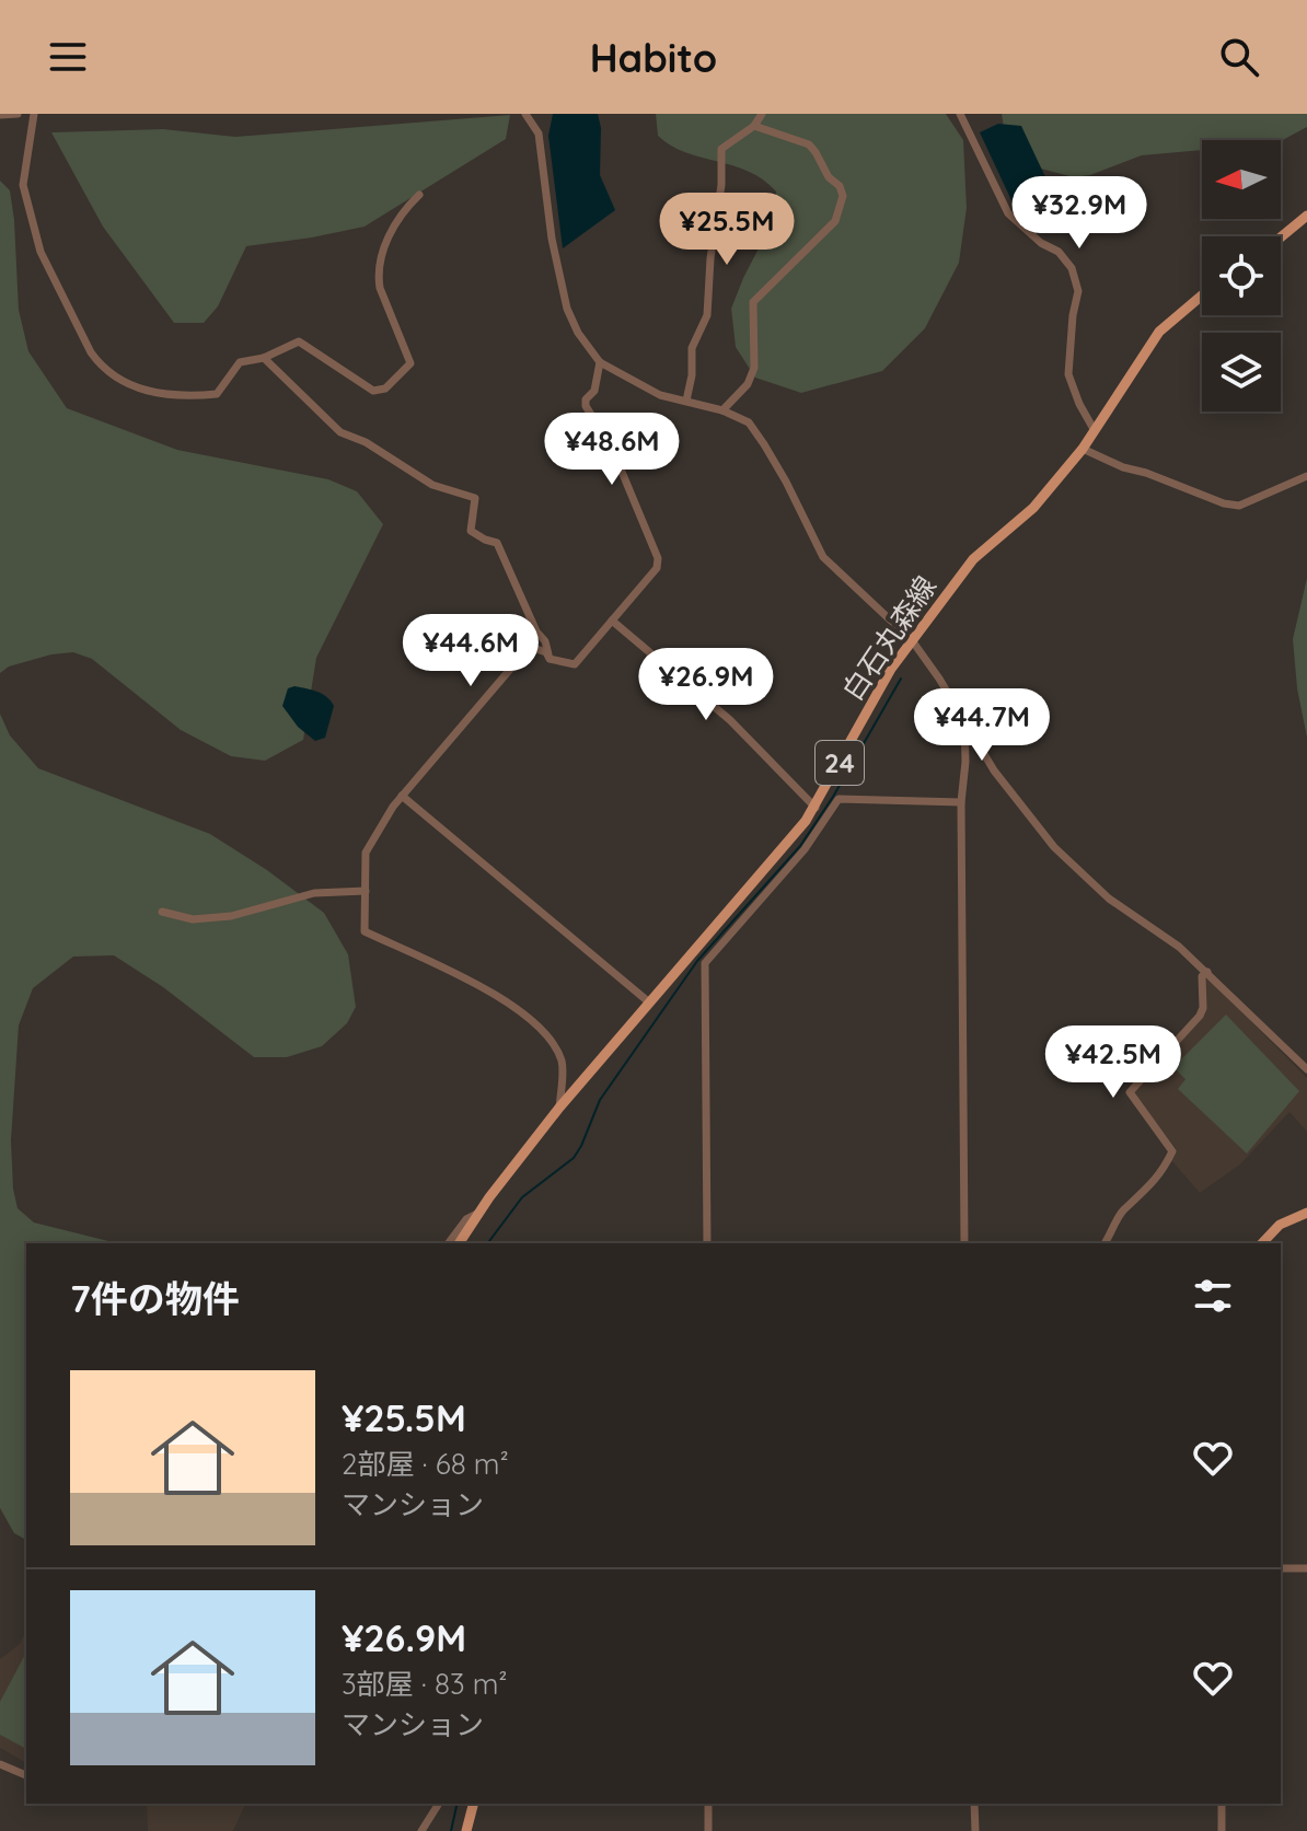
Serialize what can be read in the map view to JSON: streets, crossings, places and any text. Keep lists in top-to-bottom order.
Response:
{
  "streets": {
    "main road": ["白石丸森線", "24"]
  },
  "north": "left",
  "page": {
    "header": "Habito",
    "price": [
      "¥32.9M",
      "¥25.5M",
      "¥48.6M",
      "¥44.6M",
      "¥26.9M",
      "¥44.7M",
      "¥42.5M"
    ],
    "heading": "7件の物件",
    "list": [
      {
        "name": "¥25.5M",
        "note": "2部屋 · 68 m² · マンション"
      },
      {
        "name": "¥26.9M",
        "note": "3部屋 · 83 m² · マンション"
      }
    ]
  }
}
